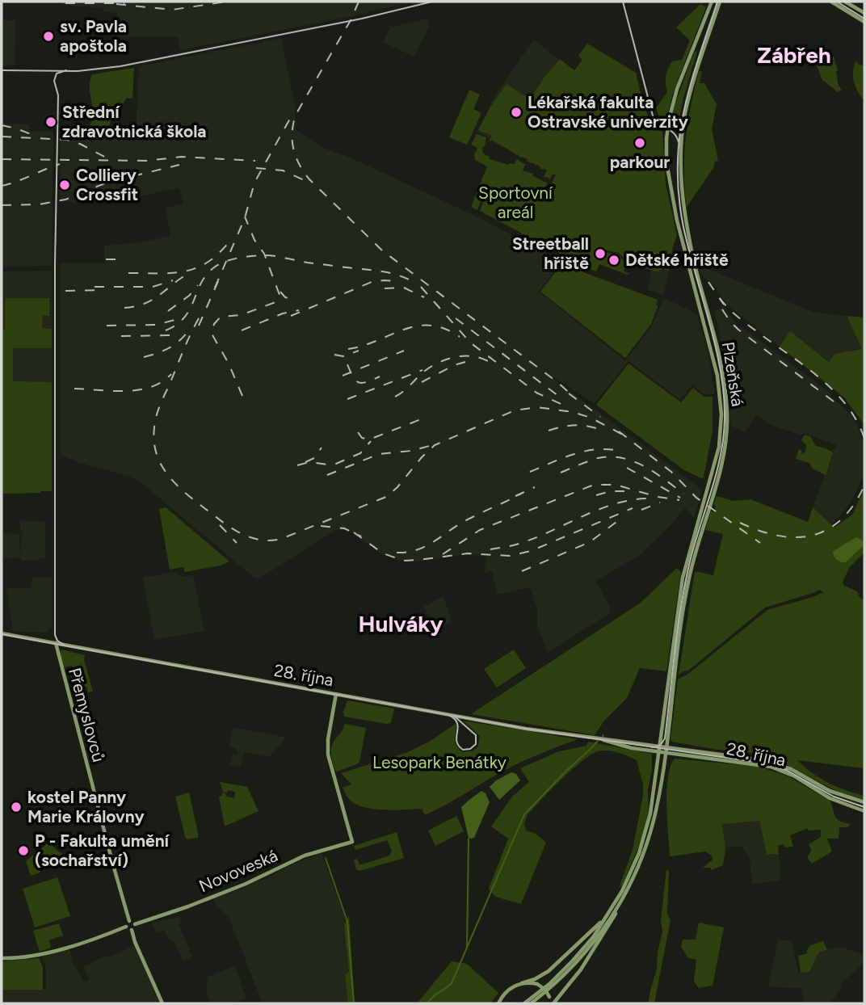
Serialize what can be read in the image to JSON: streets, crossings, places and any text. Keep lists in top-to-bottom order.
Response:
{
  "streets": {
    "main road": [
      "Plzeňská",
      "28. října",
      "Přemyslovců",
      "Novoveská"
    ]
  },
  "crossings": [
    ["Plzeňská", "28. října"],
    ["28. října", "Přemyslovců"],
    ["28. října", "Novoveská"]
  ],
  "districts": ["Zábřeh", "Hulváky"],
  "parks": ["Sportovní areál", "Lesopark Benátky"],
  "places": [
    "sv. Pavla apoštola",
    "Lékařská fakulta Ostravské univerzity",
    "Střední zdravotnická škola",
    "parkour",
    "Colliery Crossfit",
    "Streetball hřiště",
    "Dětské hřiště",
    "kostel Panny Marie Královny",
    "P - Fakulta umění (sochařství)"
  ]
}
